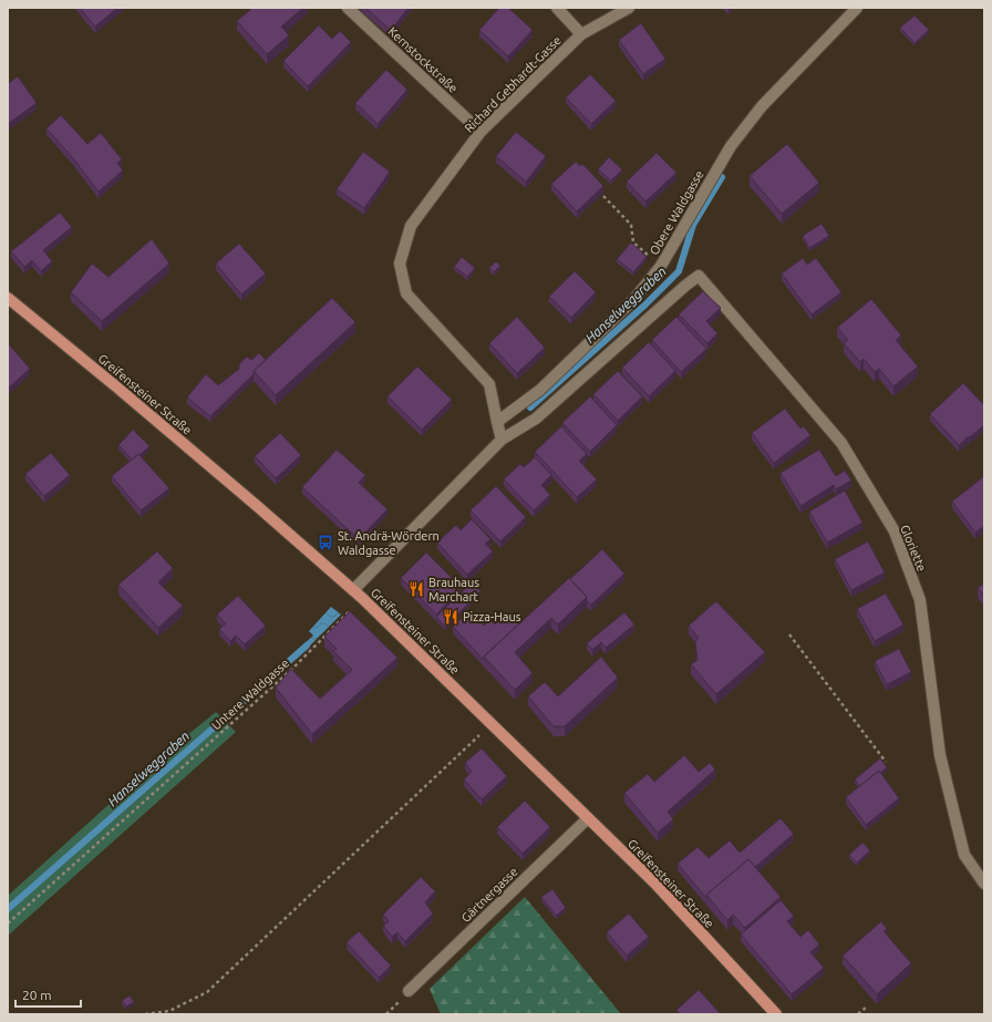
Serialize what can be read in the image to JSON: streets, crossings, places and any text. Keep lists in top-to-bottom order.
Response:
{
  "streets": {
    "main road": ["Greifensteiner Straße"],
    "street": [
      "Kernstockstraße",
      "Richard Gebhardt-Gasse",
      "Obere Waldgasse",
      "Gloriette",
      "Gärtnergasse"
    ],
    "path": ["Untere Waldgasse"]
  },
  "crossings": [
    ["Kernstockstraße", "Richard Gebhardt-Gasse"],
    ["Richard Gebhardt-Gasse", "Obere Waldgasse"],
    ["Greifensteiner Straße", "Untere Waldgasse"],
    ["Greifensteiner Straße", "Gärtnergasse"]
  ],
  "water": ["Hanselweggraben"],
  "places": {
    "bus stop": ["St. Andrä-Wördern Waldgasse"],
    "restaurant": ["Brauhaus Marchart", "Pizza-Haus"]
  },
  "scale_bar": "20 m"
}
